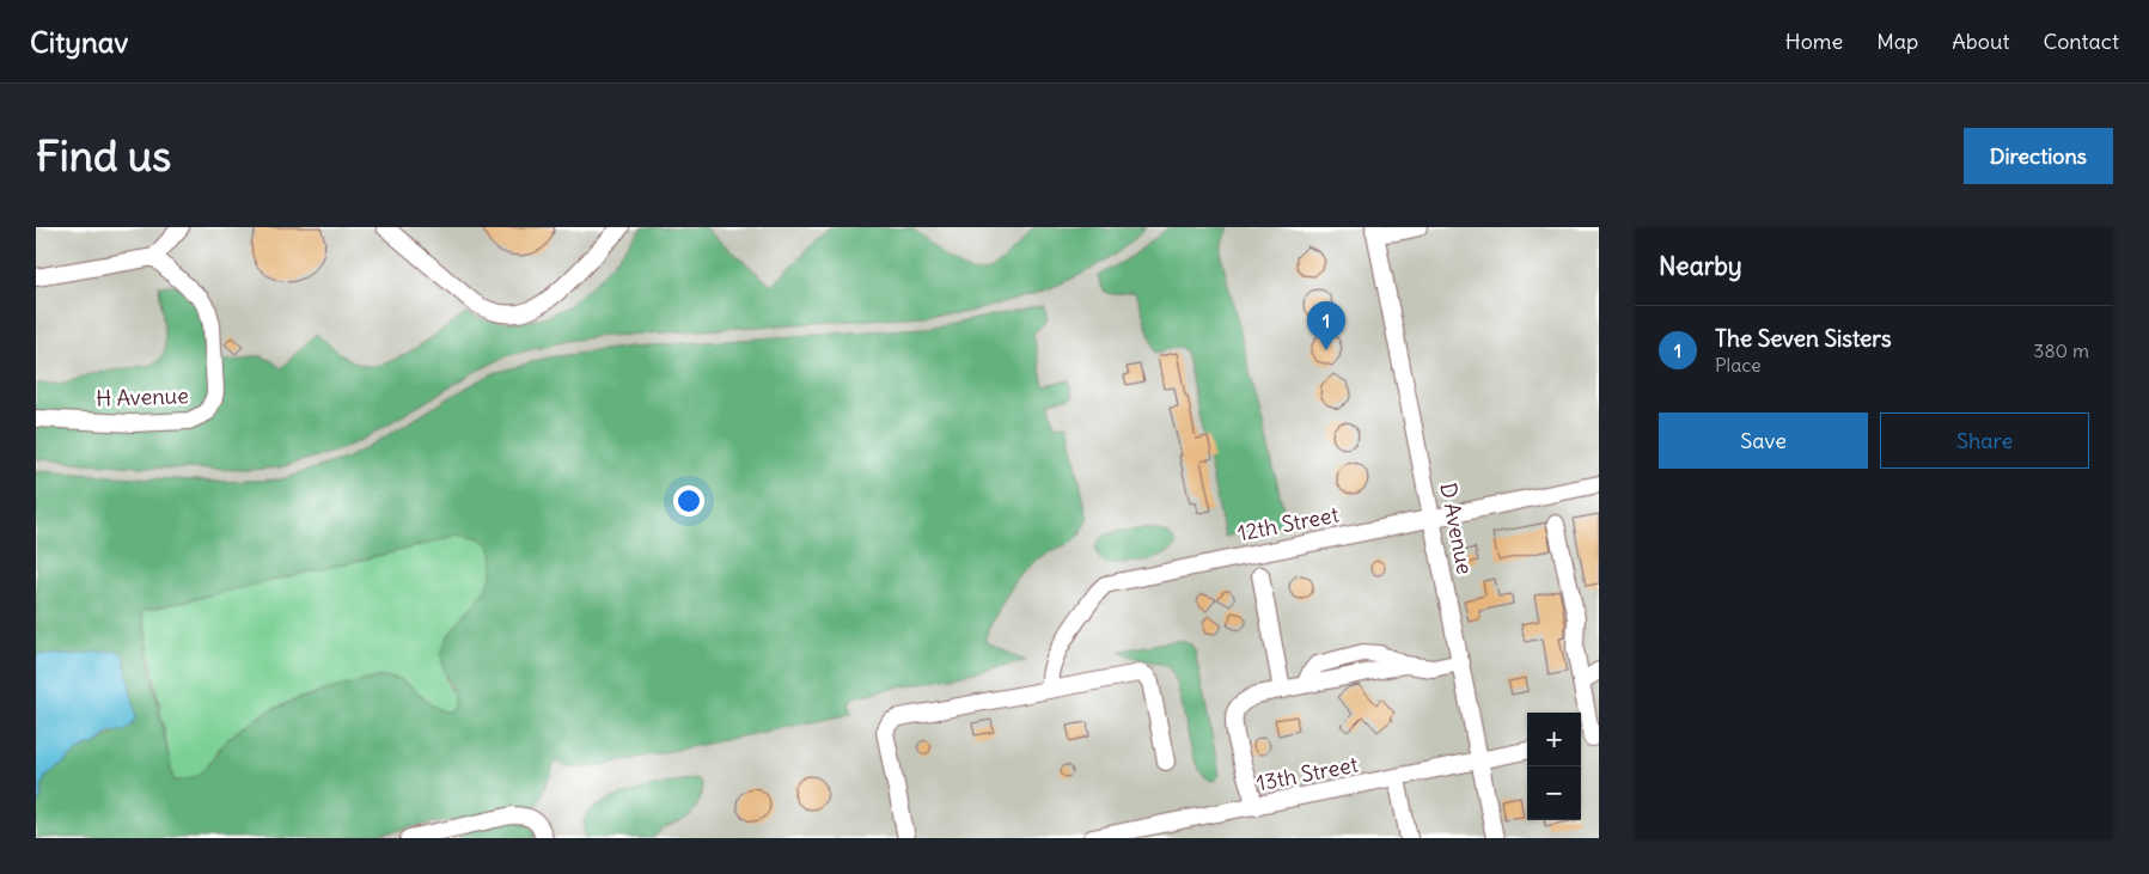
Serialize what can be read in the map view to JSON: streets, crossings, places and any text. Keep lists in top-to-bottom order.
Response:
{
  "streets": {
    "lane": [
      "H Avenue",
      "12th Street",
      "D Avenue",
      "13th Street"
    ]
  },
  "crossings": [
    ["12th Street", "D Avenue"],
    ["D Avenue", "13th Street"]
  ],
  "page": {
    "header": "Citynav",
    "nav": [
      "Home",
      "Map",
      "About",
      "Contact"
    ],
    "buttons": [
      "Directions",
      ["Save", "Share"]
    ],
    "title": "Find us",
    "heading": "Nearby",
    "pins": "1",
    "list": [
      {
        "mark": "1",
        "name": "The Seven Sisters",
        "note": "Place",
        "value": "380 m"
      }
    ],
    "map_buttons": ["+", "−"]
  }
}
